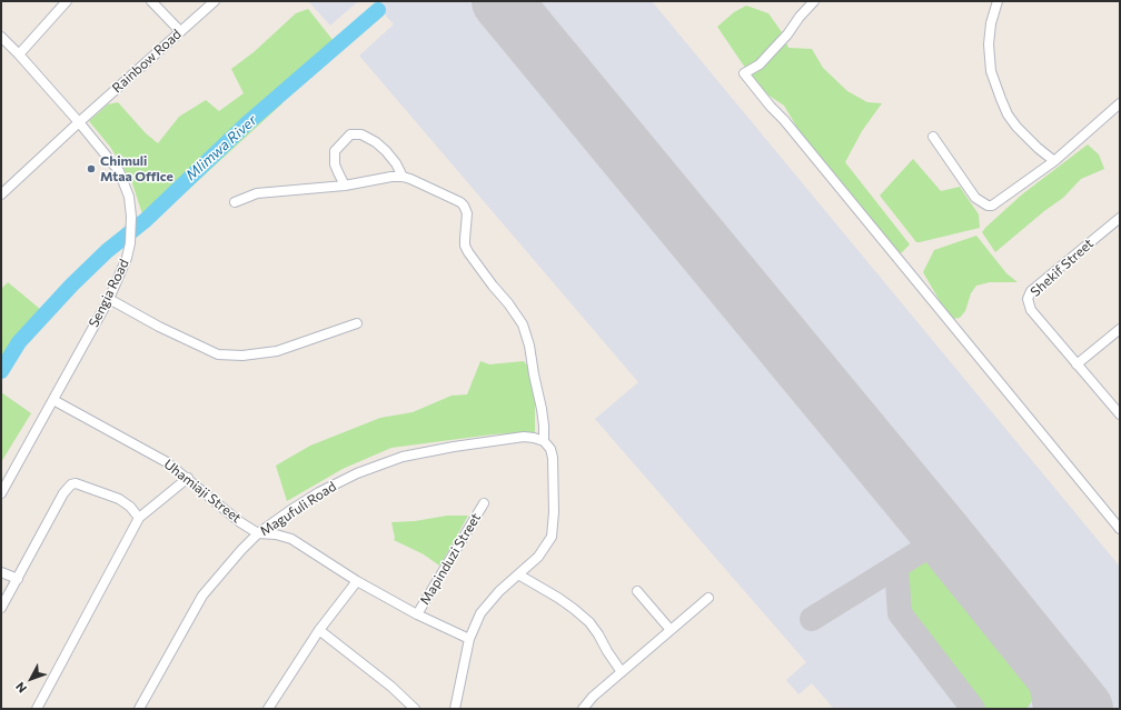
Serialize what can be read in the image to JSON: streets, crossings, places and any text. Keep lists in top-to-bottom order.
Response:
{
  "streets": {
    "street": [
      "Rainbow Road",
      "Shekif Street",
      "Sengia Road",
      "Uhamiaji Street",
      "Magufuli Road",
      "Mapinduzi Street"
    ]
  },
  "crossings": [
    ["Rainbow Road", "Sengia Road"],
    ["Sengia Road", "Uhamiaji Street"],
    ["Uhamiaji Street", "Magufuli Road"],
    ["Uhamiaji Street", "Mapinduzi Street"]
  ],
  "water": ["Mlimwa River"],
  "places": ["Chimuli Mtaa Office"],
  "north": "bottom left"
}
